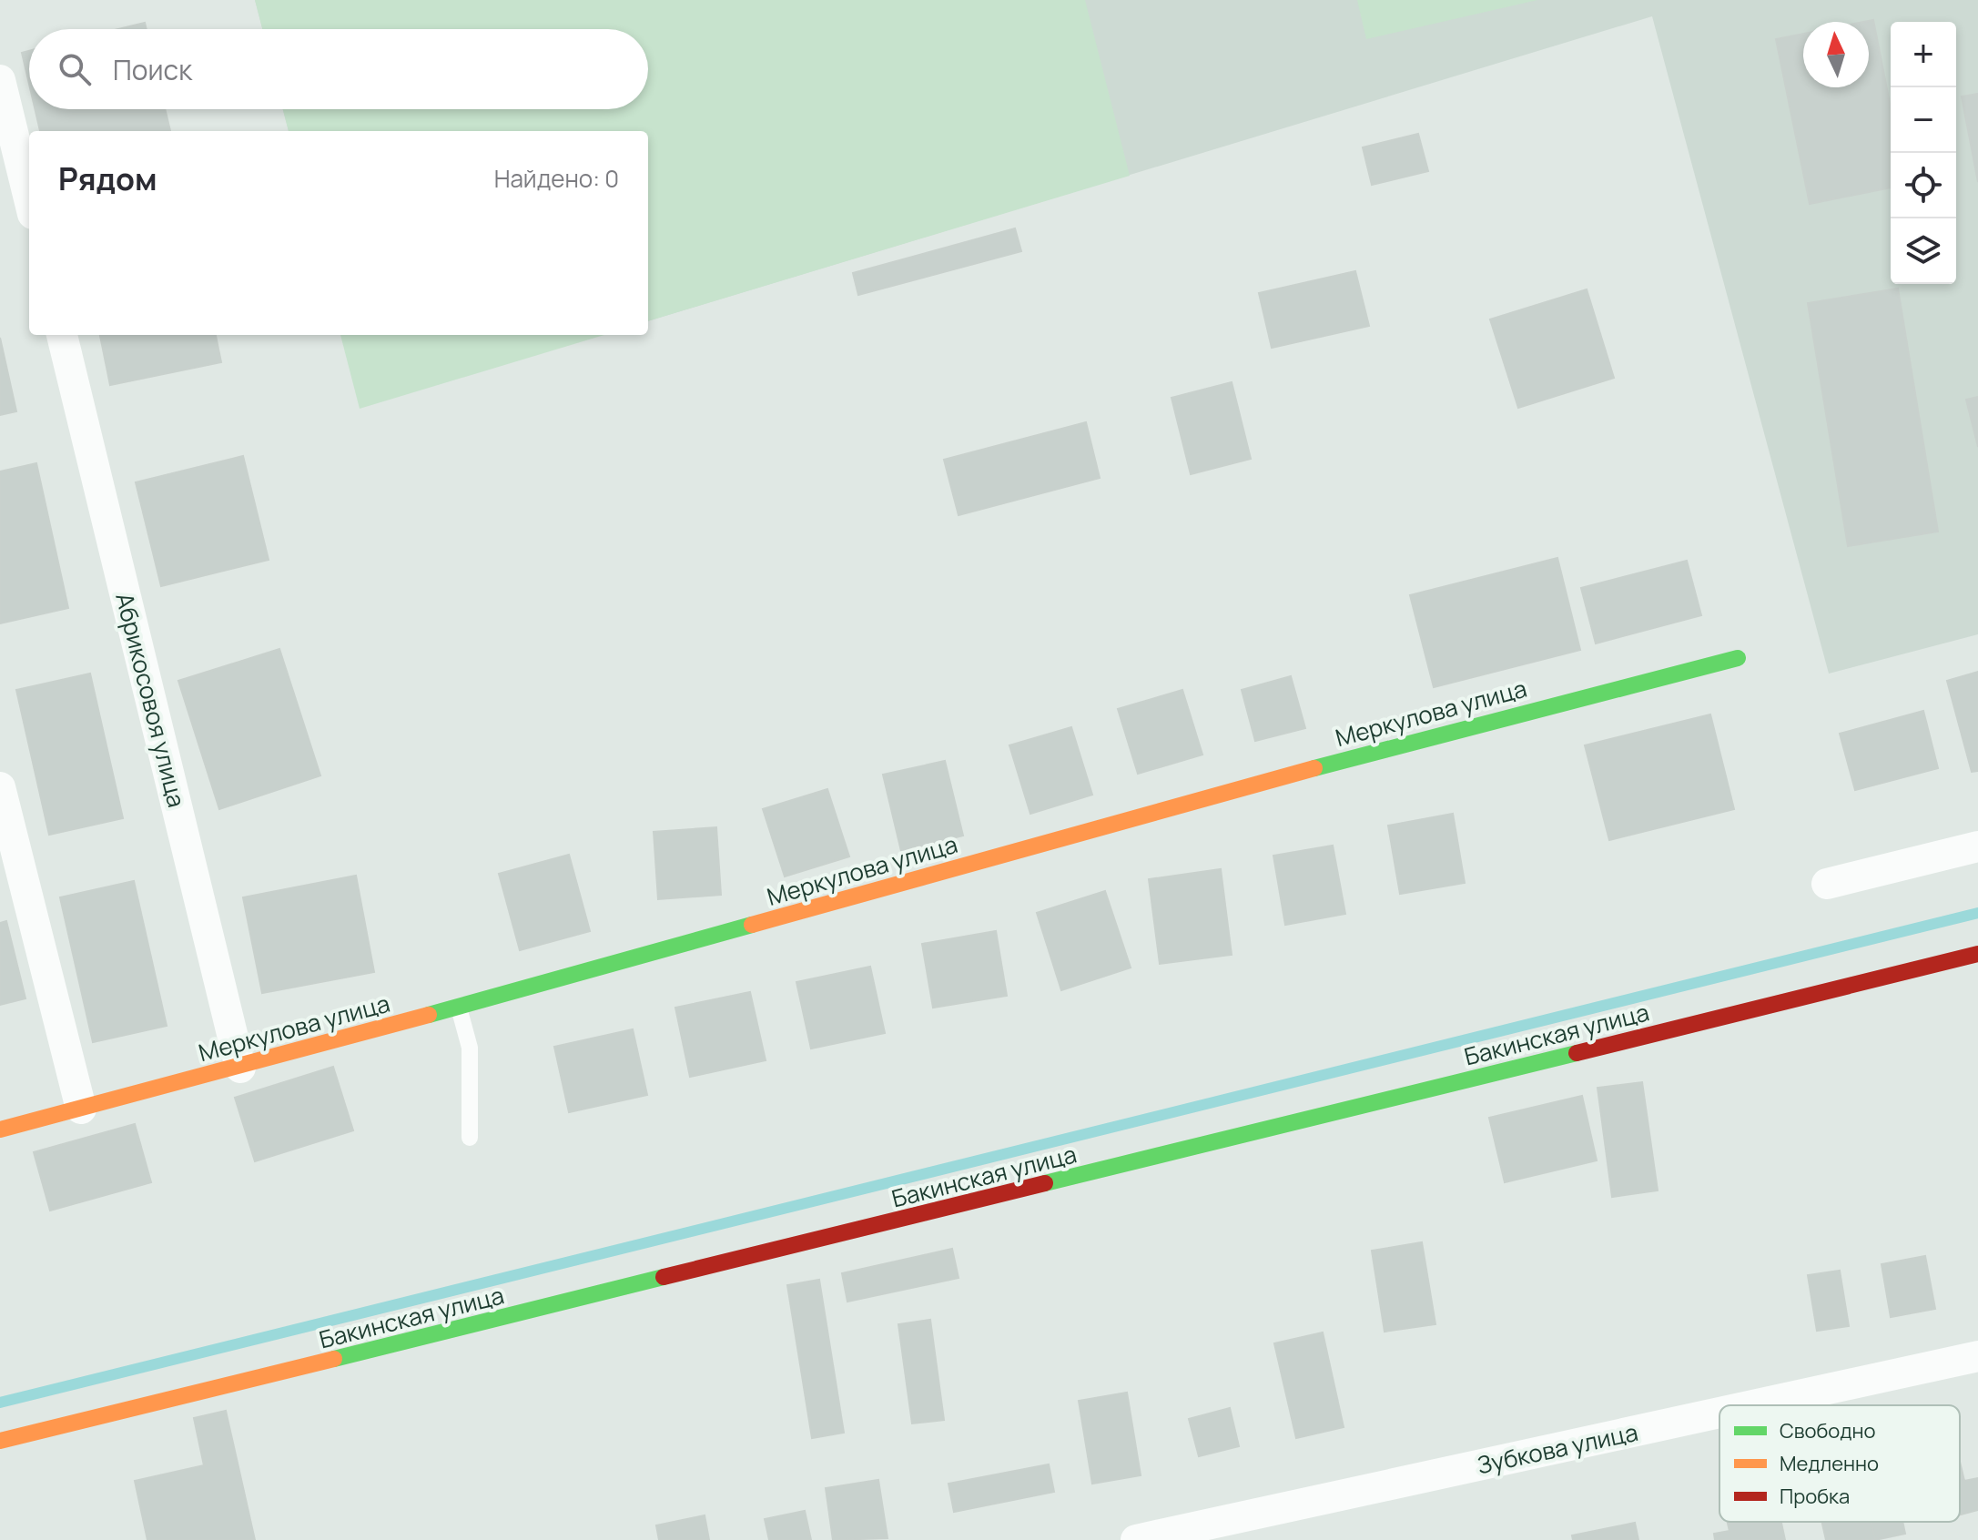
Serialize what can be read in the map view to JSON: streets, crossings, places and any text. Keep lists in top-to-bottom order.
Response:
{
  "streets": {
    "street": [
      "Абрикосовоя улица",
      "Меркулова улица",
      "Бакинская улица",
      "Зубкова улица"
    ]
  },
  "crossings": [
    ["Абрикосовоя улица", "Меркулова улица"]
  ],
  "legend": ["Свободно", "Медленно", "Пробка"],
  "north": "top",
  "page": {
    "map_buttons": ["+", "−"],
    "search": "Поиск",
    "heading": ["Рядом", "Найдено: 0"]
  }
}
